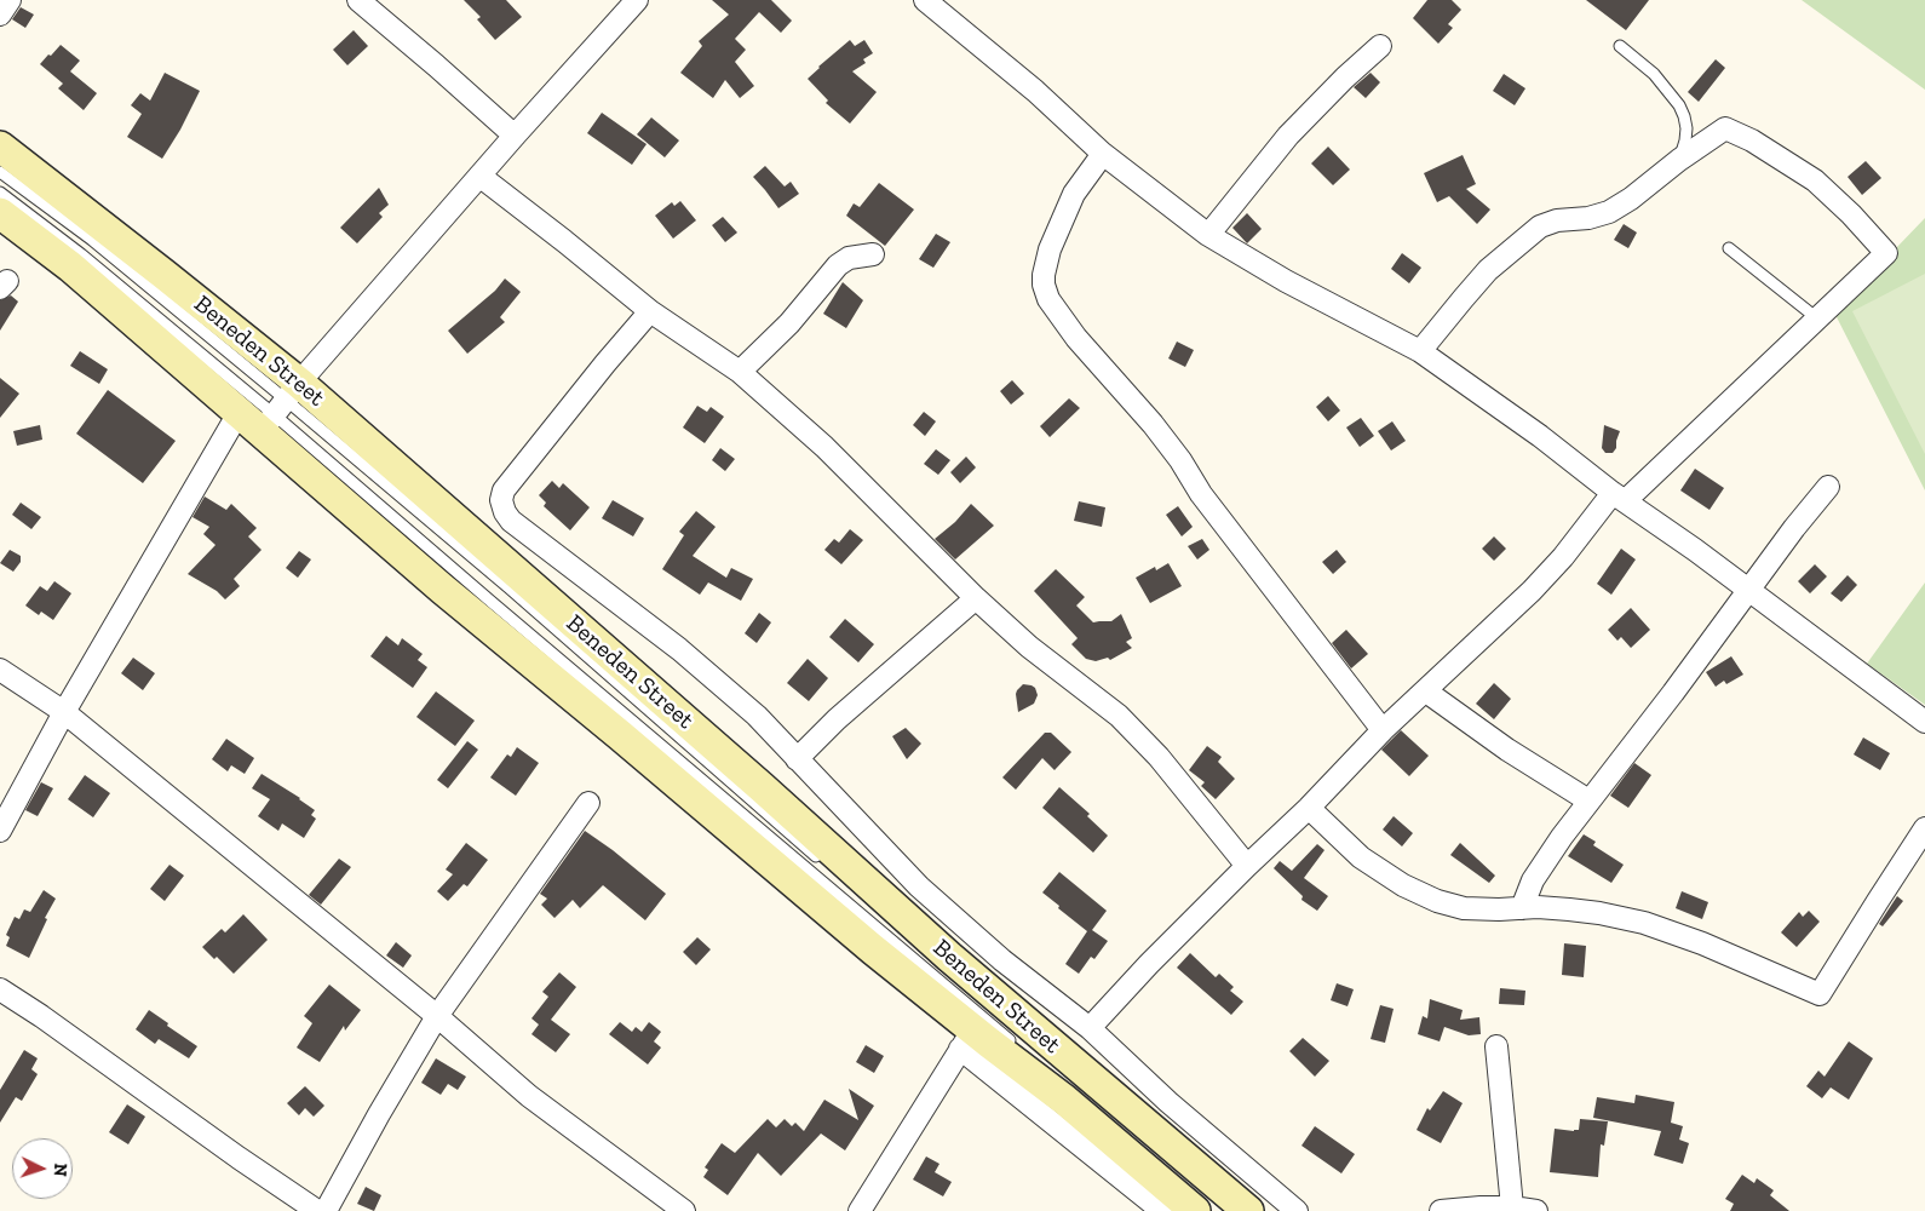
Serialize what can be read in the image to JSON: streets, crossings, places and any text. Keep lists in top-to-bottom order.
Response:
{
  "streets": {
    "main road": ["Beneden Street"]
  },
  "north": "right"
}
